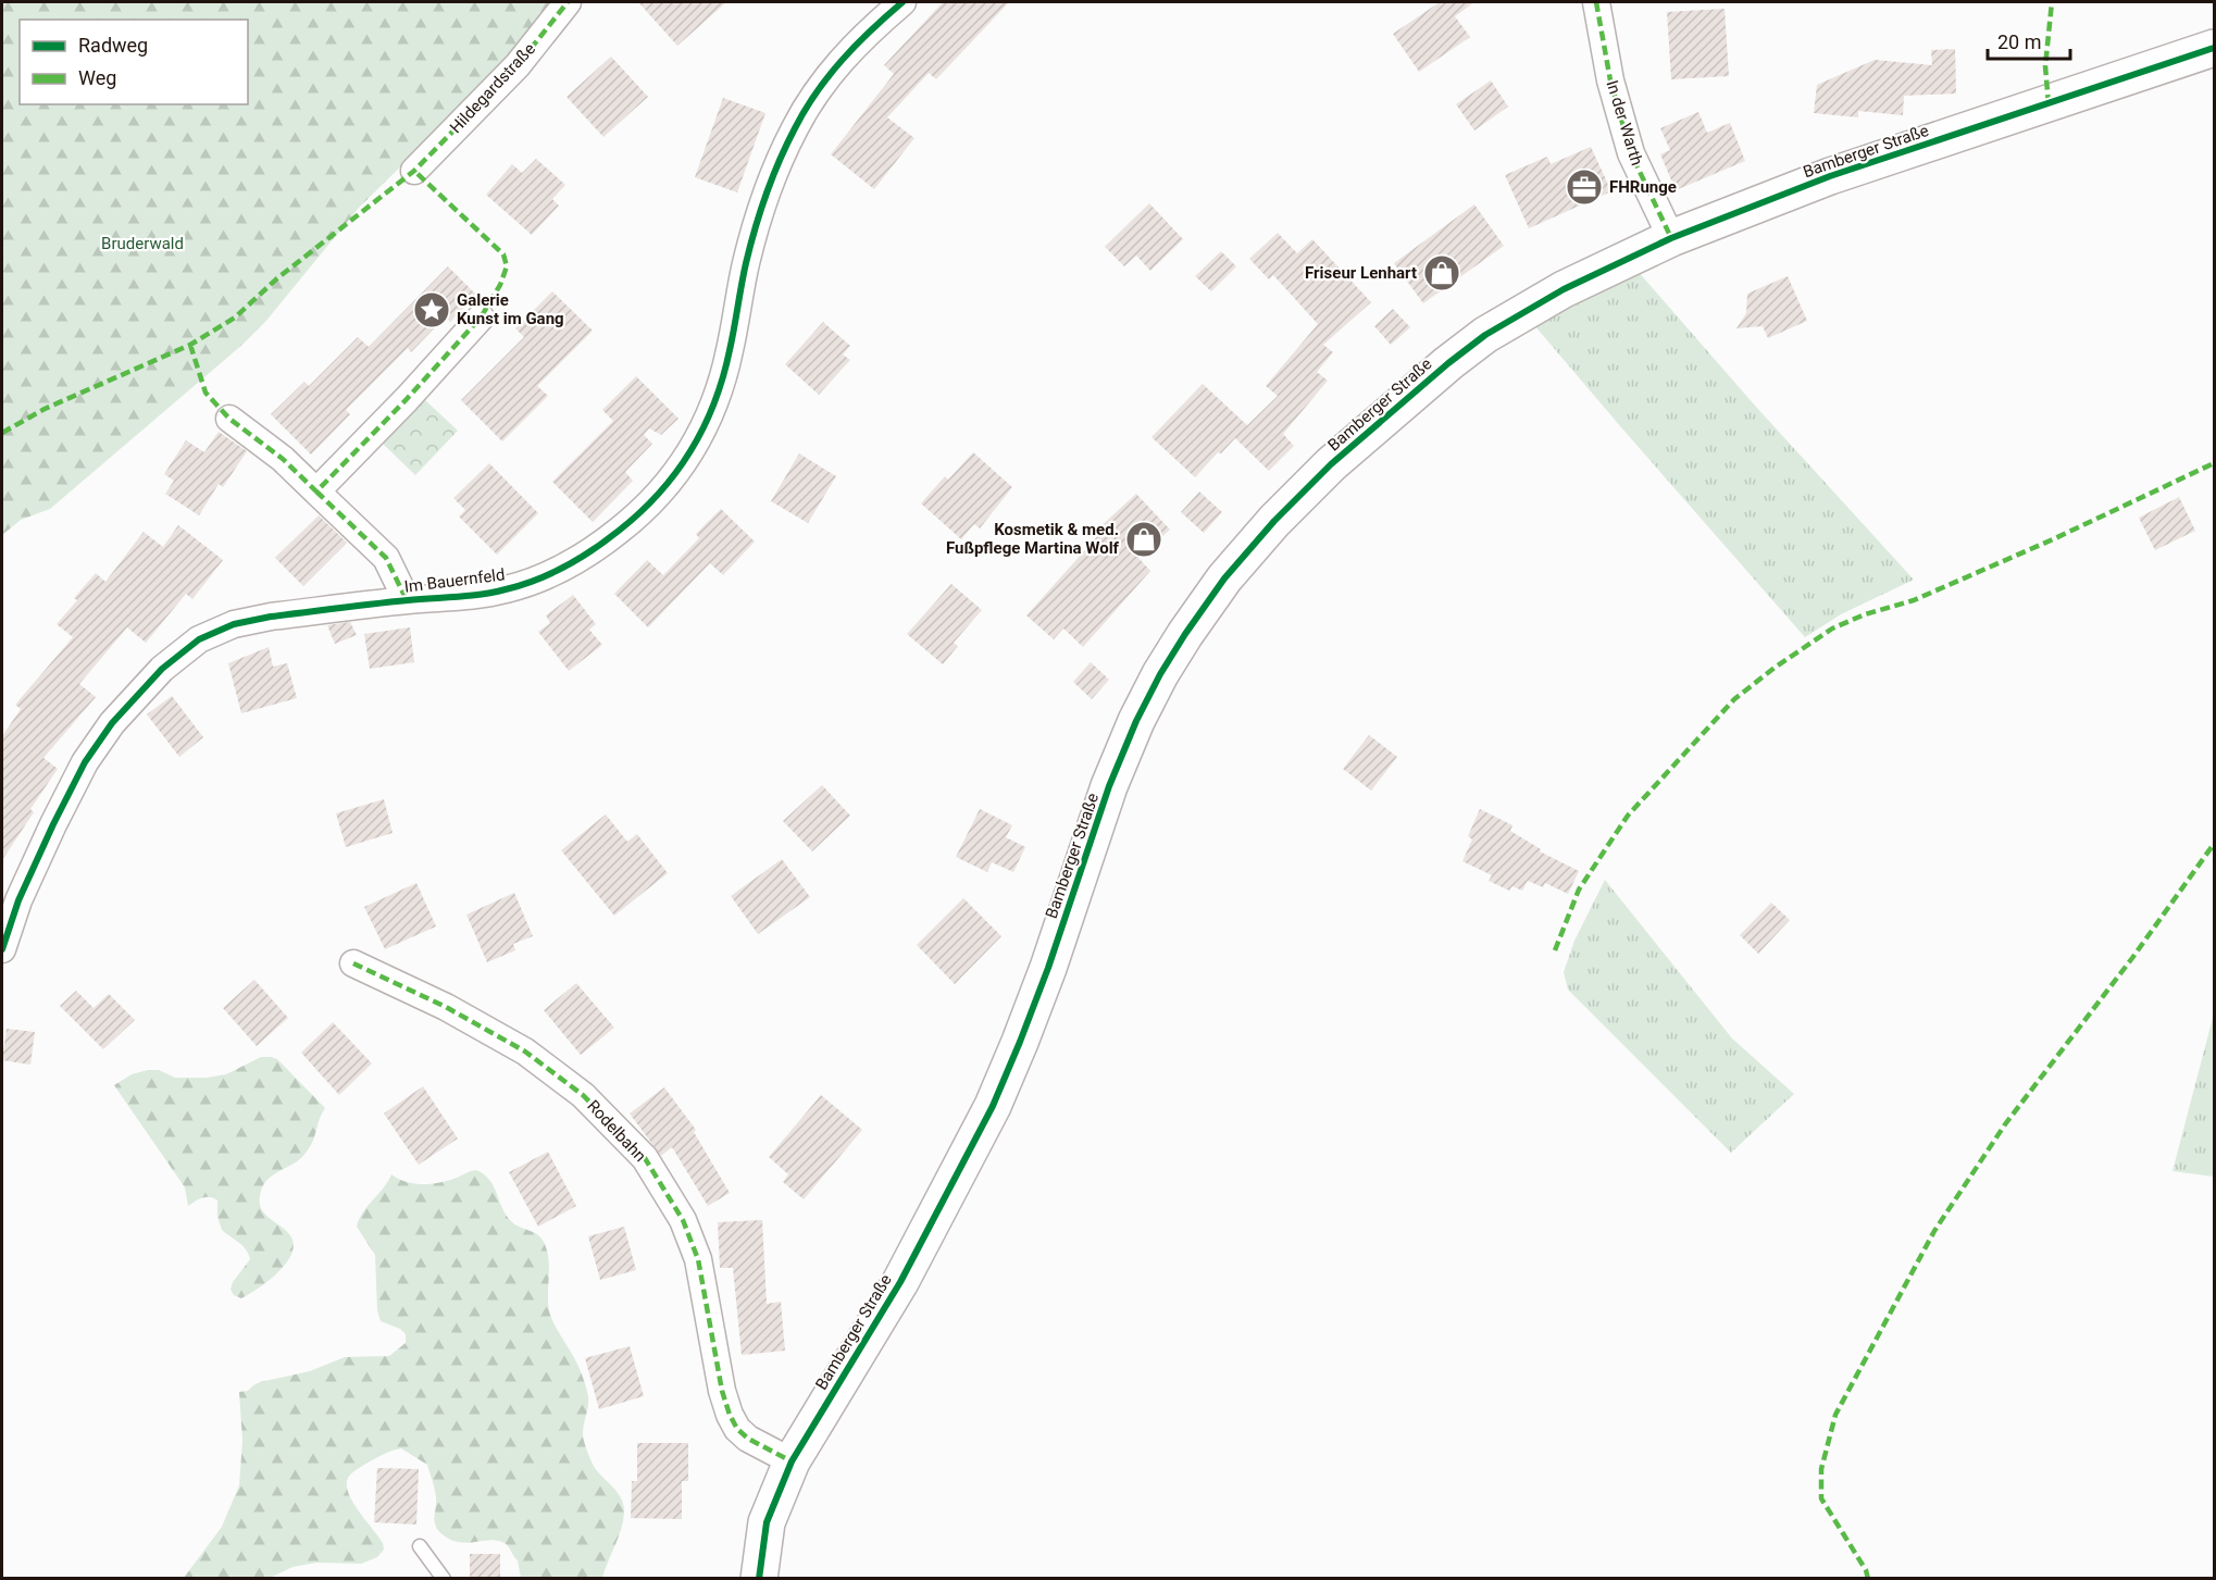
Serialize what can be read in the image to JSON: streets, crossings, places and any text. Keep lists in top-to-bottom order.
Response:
{
  "streets": {
    "street": [
      "Hildegardstraße",
      "In der Warth",
      "Bamberger Straße",
      "Im Bauernfeld",
      "Rodelbahn"
    ]
  },
  "crossings": [
    ["In der Warth", "Bamberger Straße"],
    ["Bamberger Straße", "Rodelbahn"]
  ],
  "parks": ["Bruderwald"],
  "places": {
    "office": ["FHRunge"],
    "shop": ["Friseur Lenhart", "Kosmetik & med. Fußpflege Martina Wolf"],
    "place": ["Galerie Kunst im Gang"]
  },
  "legend": ["Radweg", "Weg"],
  "scale_bar": "20 m"
}
